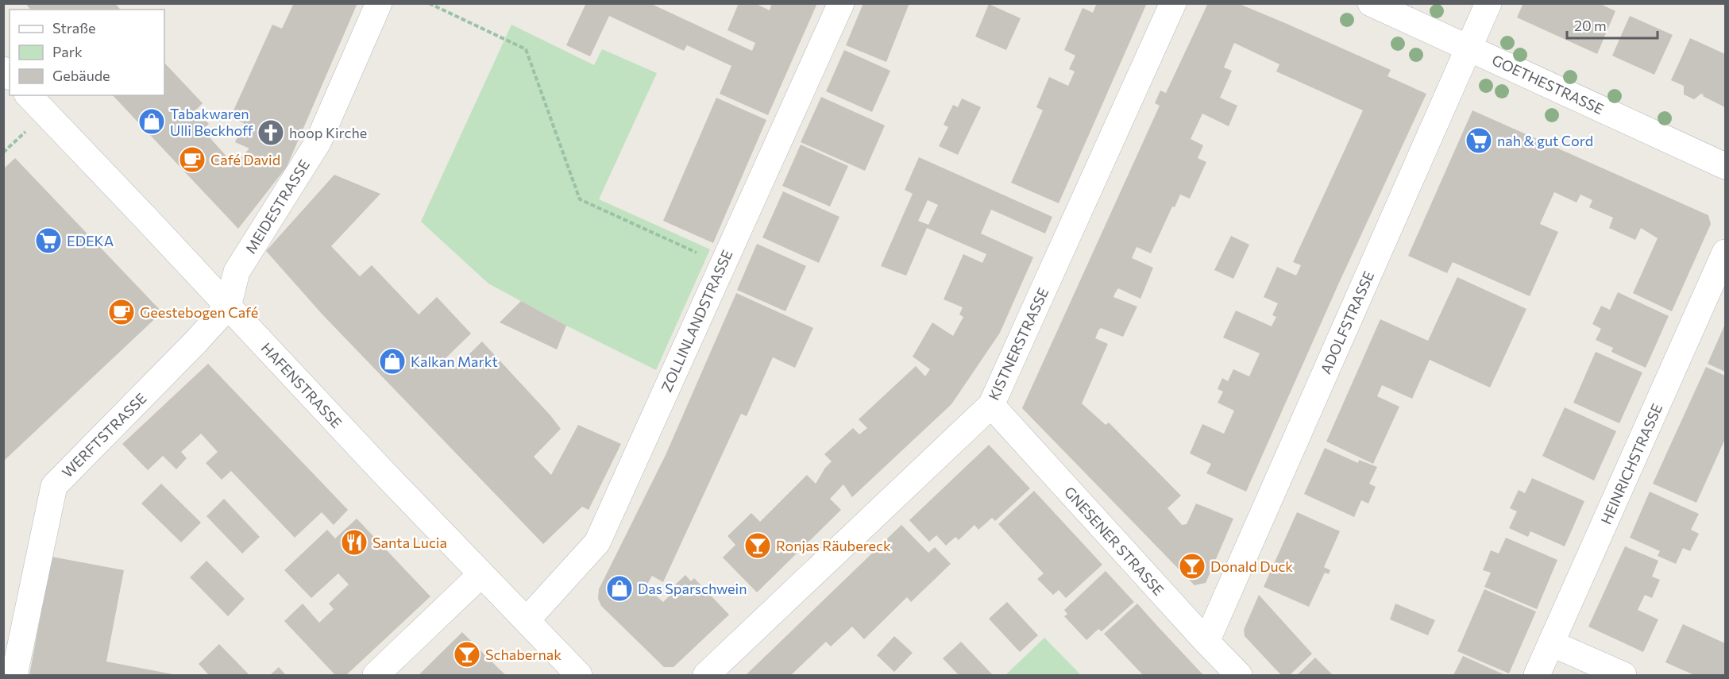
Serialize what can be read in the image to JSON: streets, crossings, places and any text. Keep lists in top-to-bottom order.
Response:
{
  "streets": {
    "street": [
      "GOETHESTRASSE",
      "MEIDESTRASSE",
      "ZOLLINLANDSTRASSE",
      "ADOLFSTRASSE",
      "KISTNERSTRASSE",
      "HAFENSTRASSE",
      "WERFTSTRASSE",
      "HEINRICHSTRASSE",
      "GNESENER STRASSE"
    ]
  },
  "crossings": [
    ["GOETHESTRASSE", "ADOLFSTRASSE"],
    ["MEIDESTRASSE", "HAFENSTRASSE"],
    ["MEIDESTRASSE", "WERFTSTRASSE"],
    ["ZOLLINLANDSTRASSE", "HAFENSTRASSE"],
    ["ADOLFSTRASSE", "GNESENER STRASSE"],
    ["KISTNERSTRASSE", "GNESENER STRASSE"],
    ["HAFENSTRASSE", "WERFTSTRASSE"]
  ],
  "places": {
    "shop": ["Tabakwaren Ulli Beckhoff", "Kalkan Markt", "Das Sparschwein"],
    "church": ["hoop Kirche"],
    "supermarket": ["nah & gut Cord", "EDEKA"],
    "cafe": ["Café David", "Geestebogen Café"],
    "restaurant": ["Santa Lucia"],
    "bar": ["Ronjas Räubereck", "Donald Duck", "Schabernak"]
  },
  "legend": ["Straße", "Park", "Gebäude"],
  "scale_bar": "20 m"
}
